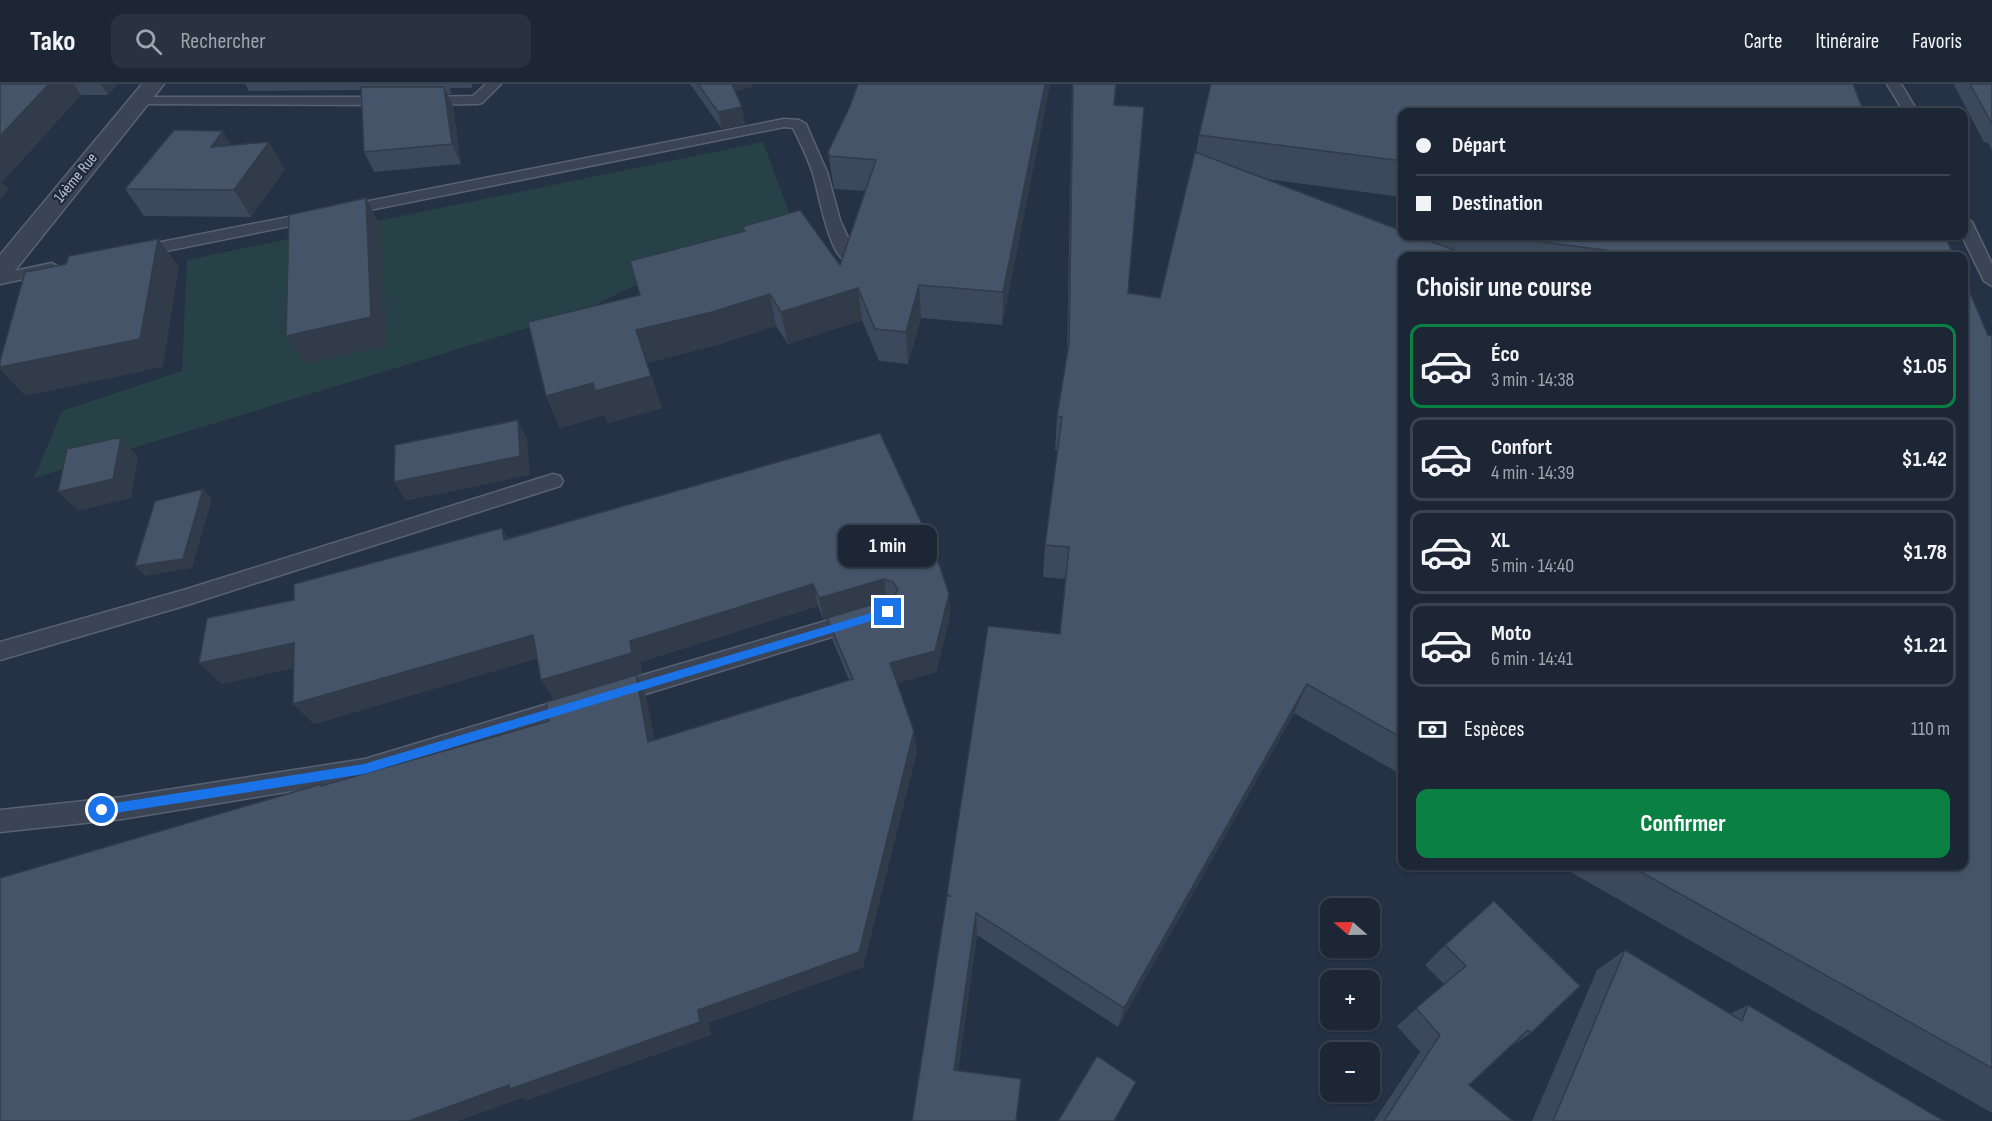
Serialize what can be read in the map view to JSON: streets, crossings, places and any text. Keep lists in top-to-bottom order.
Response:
{
  "streets": {
    "street": ["14ème Rue"]
  },
  "north": "left",
  "page": {
    "header": "Tako",
    "search": "Rechercher",
    "nav": ["Carte", "Itinéraire", "Favoris"],
    "banner": ["Départ", "Destination"],
    "heading": "Choisir une course",
    "list": [
      {
        "name": "Éco",
        "note": "3 min · 14:38",
        "value": "$1.05"
      },
      {
        "name": "Confort",
        "note": "4 min · 14:39",
        "value": "$1.42"
      },
      {
        "name": "XL",
        "note": "5 min · 14:40",
        "value": "$1.78"
      },
      {
        "name": "Moto",
        "note": "6 min · 14:41",
        "value": "$1.21"
      }
    ],
    "bubble": "1 min",
    "pay": ["Espèces", "110 m"],
    "buttons": "Confirmer",
    "map_buttons": ["+", "−"]
  }
}
